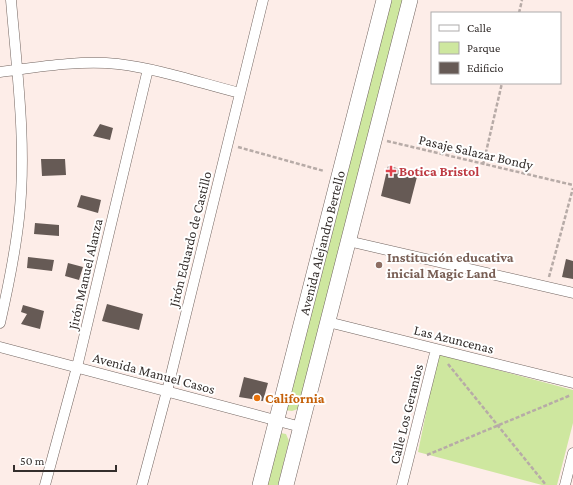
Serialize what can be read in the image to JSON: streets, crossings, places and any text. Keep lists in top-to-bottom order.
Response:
{
  "streets": {
    "main road": ["Avenida Alejandro Bertello"],
    "street": [
      "Jirón Eduardo de Castillo",
      "Jirón Manuel Alanza",
      "Las Azuncenas",
      "Avenida Manuel Casos",
      "Calle Los Geranios"
    ],
    "path": ["Pasaje Salazar Bondy"]
  },
  "crossings": [
    ["Pasaje Salazar Bondy", "Avenida Alejandro Bertello"],
    ["Jirón Eduardo de Castillo", "Avenida Manuel Casos"],
    ["Avenida Alejandro Bertello", "Las Azuncenas"],
    ["Avenida Alejandro Bertello", "Avenida Manuel Casos"],
    ["Jirón Manuel Alanza", "Avenida Manuel Casos"],
    ["Las Azuncenas", "Calle Los Geranios"]
  ],
  "places": {
    "health": ["Botica Bristol"],
    "other": ["Institución educativa inicial Magic Land", "California"]
  },
  "legend": ["Calle", "Parque", "Edificio"],
  "scale_bar": "50 m"
}
